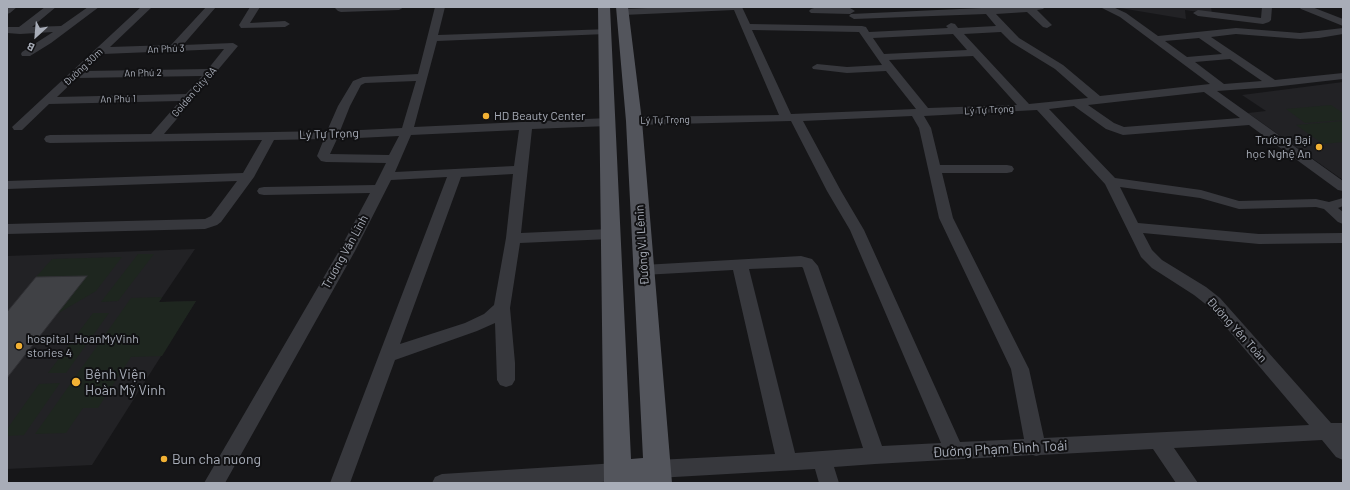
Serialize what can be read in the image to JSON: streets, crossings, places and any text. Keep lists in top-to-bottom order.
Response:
{
  "streets": {
    "main road": ["Đường V.I Lênin"],
    "street": [
      "An Phú 3",
      "Đường 30m",
      "An Phú 2",
      "Golden City 6A",
      "An Phú 1",
      "Lý Tự Trọng",
      "Trương Văn Lĩnh",
      "Đường Yên Toàn",
      "Đường Phạm Đình Toái"
    ]
  },
  "crossings": [
    ["An Phú 3", "Đường 30m"],
    ["An Phú 3", "Golden City 6A"],
    ["Đường 30m", "An Phú 2"],
    ["Đường 30m", "An Phú 1"],
    ["An Phú 2", "Golden City 6A"],
    ["Golden City 6A", "An Phú 1"],
    ["Golden City 6A", "Lý Tự Trọng"],
    ["Lý Tự Trọng", "Đường V.I Lênin"],
    ["Lý Tự Trọng", "Trương Văn Lĩnh"],
    ["Lý Tự Trọng", "Đường Yên Toàn"],
    ["Đường V.I Lênin", "Đường Phạm Đình Toái"],
    ["Đường Yên Toàn", "Đường Phạm Đình Toái"]
  ],
  "places": [
    "HD Beauty Center",
    "Trường Đại học Nghệ An",
    "hospital_HoanMyVinh stories 4",
    "Bệnh Viện Hoàn Mỹ Vinh",
    "Bun cha nuong"
  ],
  "north": "bottom left"
}
